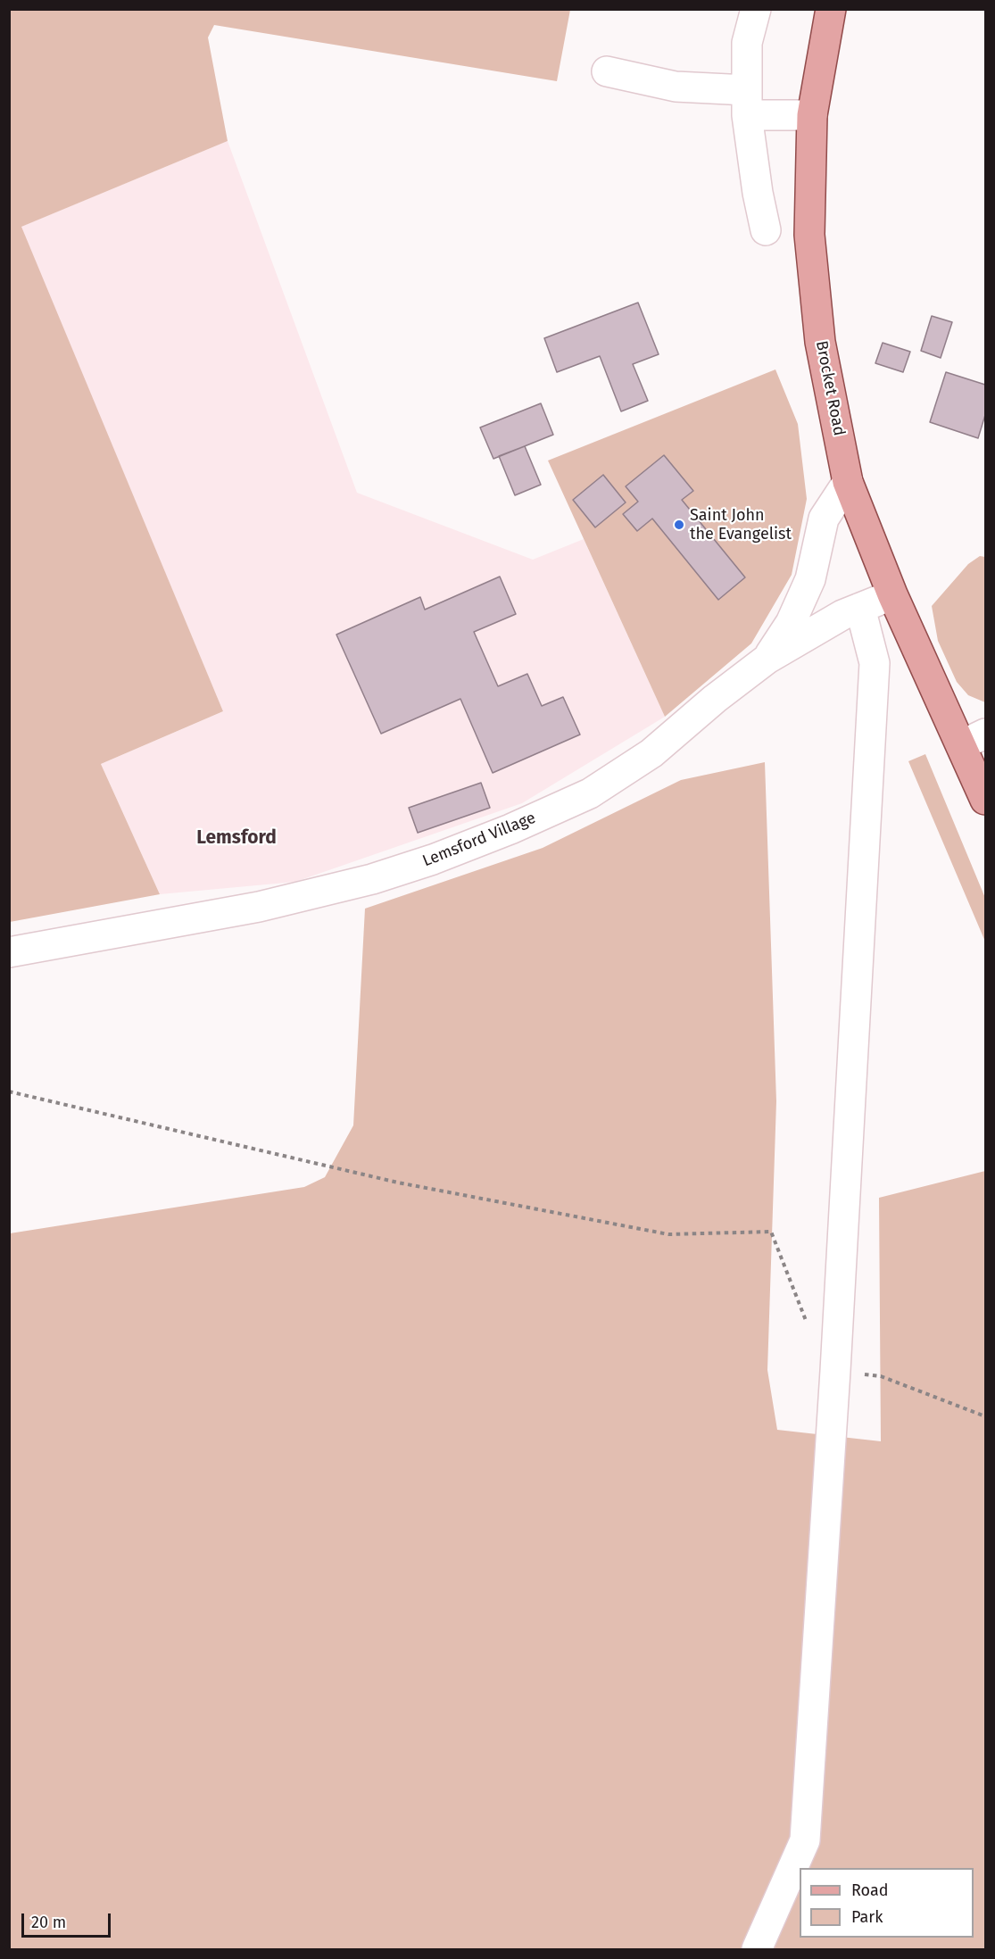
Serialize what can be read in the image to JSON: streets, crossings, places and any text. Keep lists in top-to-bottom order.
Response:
{
  "streets": {
    "main road": ["Brocket Road"],
    "street": ["Lemsford Village"]
  },
  "crossings": [
    ["Brocket Road", "Lemsford Village"]
  ],
  "districts": ["Lemsford"],
  "places": ["Saint John the Evangelist"],
  "legend": ["Road", "Park"],
  "scale_bar": "20 m"
}
